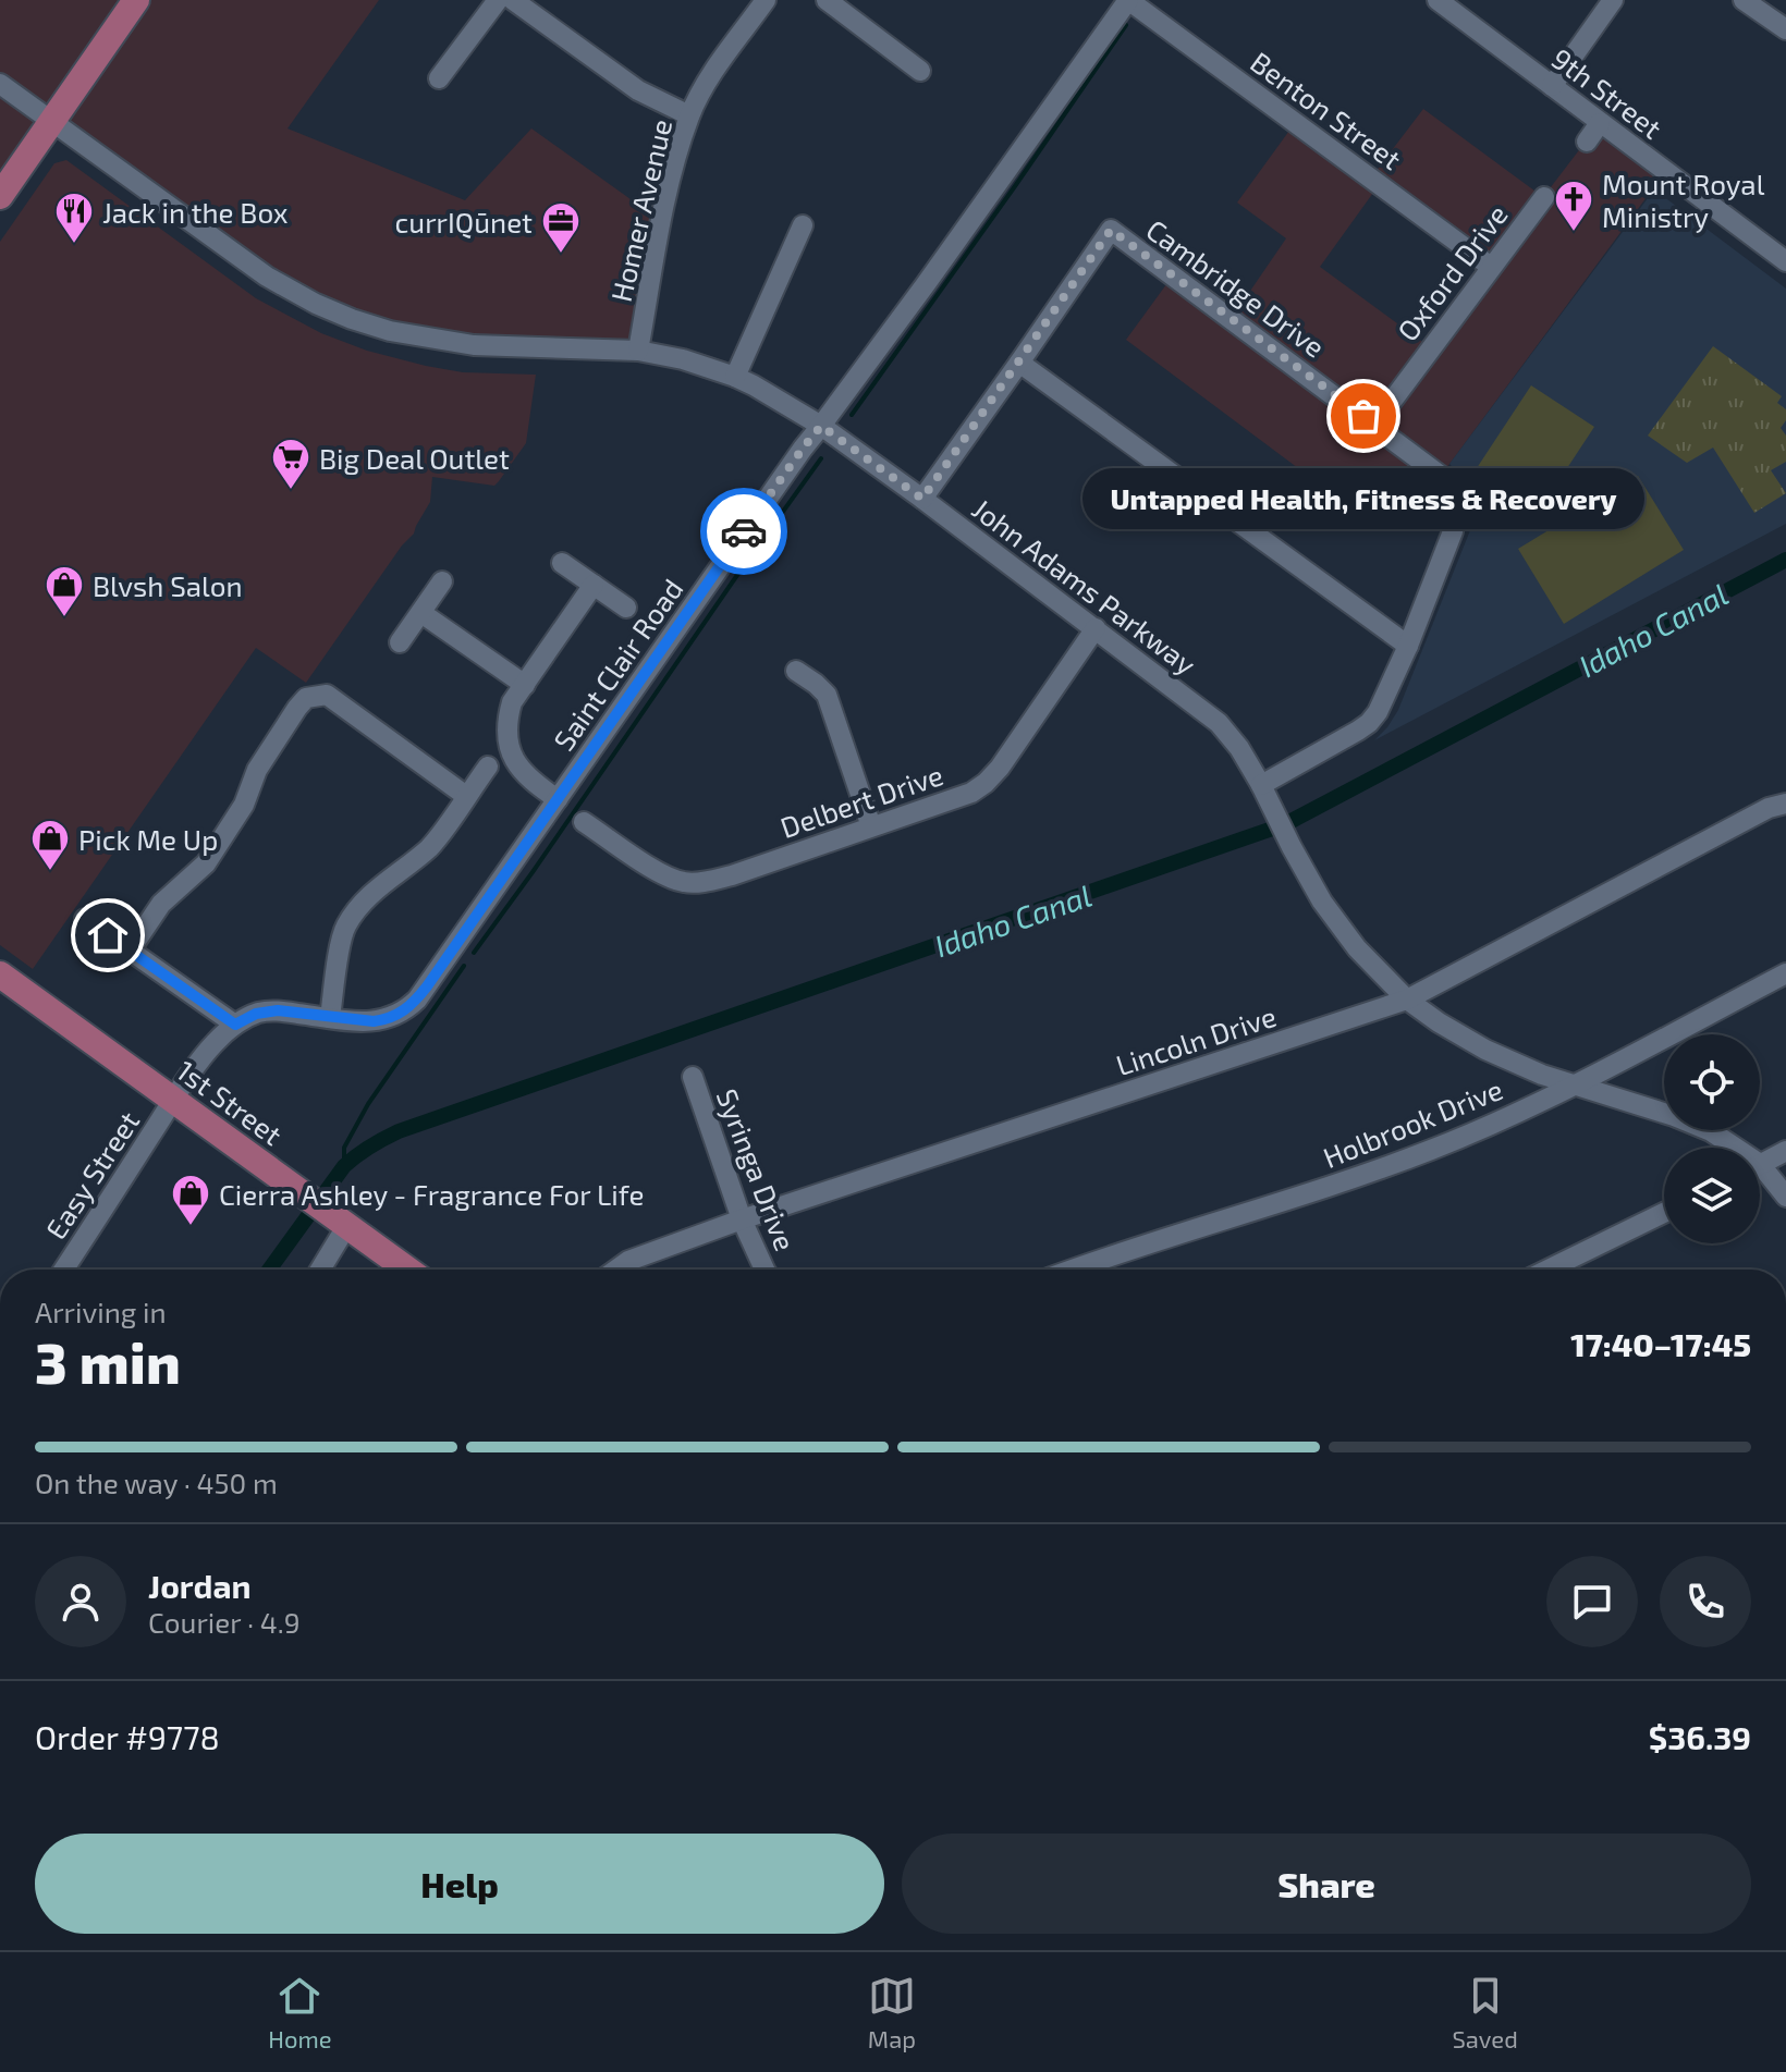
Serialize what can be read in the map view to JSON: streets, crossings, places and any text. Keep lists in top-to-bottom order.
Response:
{
  "streets": {
    "main road": ["1st Street"],
    "street": [
      "9th Street",
      "Benton Street",
      "Homer Avenue",
      "Oxford Drive",
      "Cambridge Drive",
      "John Adams Parkway",
      "Saint Clair Road",
      "Delbert Drive",
      "Lincoln Drive",
      "Holbrook Drive",
      "Syringa Drive",
      "Easy Street"
    ]
  },
  "crossings": [
    ["Benton Street", "Oxford Drive"],
    ["Benton Street", "Saint Clair Road"],
    ["Homer Avenue", "John Adams Parkway"],
    ["Oxford Drive", "Cambridge Drive"],
    ["Cambridge Drive", "John Adams Parkway"],
    ["John Adams Parkway", "Saint Clair Road"],
    ["John Adams Parkway", "Delbert Drive"],
    ["John Adams Parkway", "Lincoln Drive"],
    ["John Adams Parkway", "Holbrook Drive"],
    ["Saint Clair Road", "1st Street"],
    ["Saint Clair Road", "Easy Street"],
    ["Lincoln Drive", "Syringa Drive"],
    ["1st Street", "Easy Street"]
  ],
  "water": ["Idaho Canal"],
  "places": {
    "church": ["Mount Royal Ministry"],
    "restaurant": ["Jack in the Box"],
    "office": ["currIQūnet"],
    "other": ["Untapped Health, Fitness & Recovery"],
    "supermarket": ["Big Deal Outlet"],
    "shop": ["Blvsh Salon", "Pick Me Up", "Cierra Ashley - Fragrance For Life"]
  },
  "page": {
    "bubble": "Untapped Health, Fitness & Recovery",
    "heading": ["3 min", "Arriving in", "17:40–17:45"],
    "panel": [
      "Jordan",
      "Courier · 4.9",
      "Order #9778",
      "$36.39"
    ],
    "bar": "On the way · 450 m",
    "buttons": ["Help", "Share"],
    "tabs": ["Home", "Map", "Saved"]
  }
}
